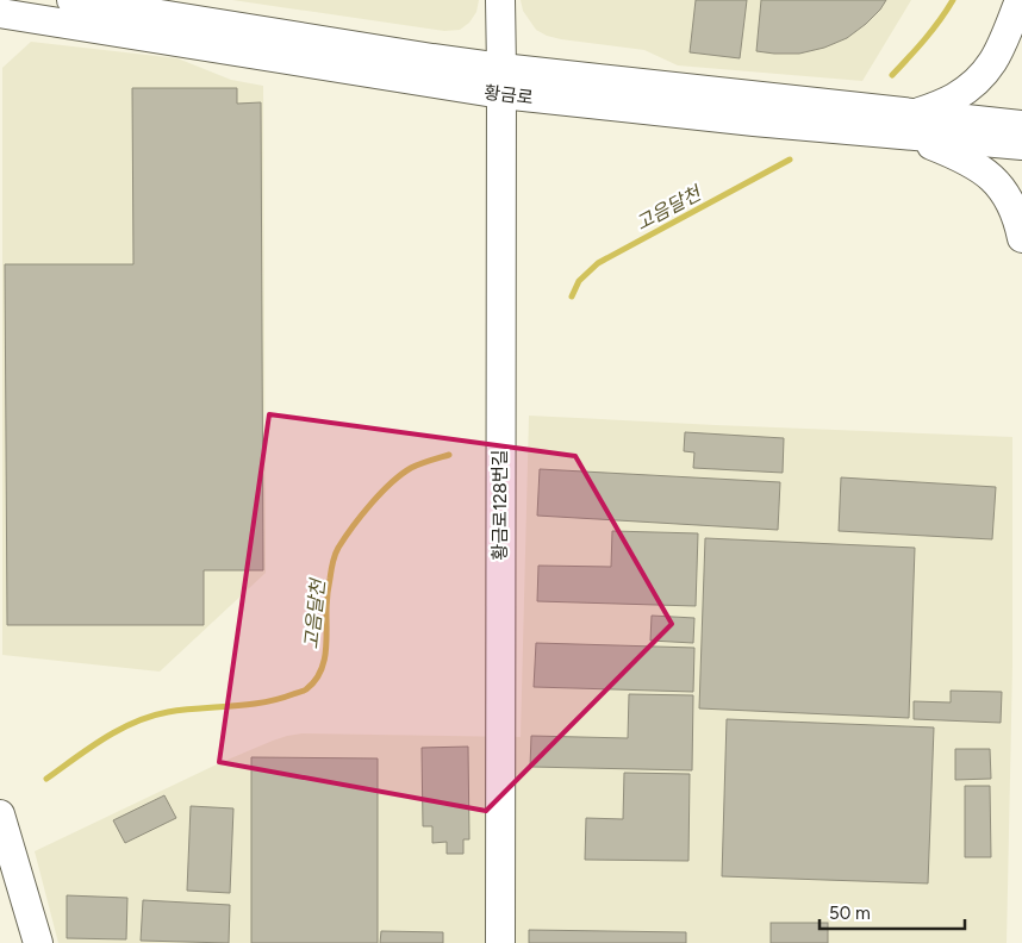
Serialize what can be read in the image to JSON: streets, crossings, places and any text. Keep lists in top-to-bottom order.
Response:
{
  "streets": {
    "street": ["황금로", "황금로128번길"]
  },
  "crossings": [
    ["황금로", "황금로128번길"]
  ],
  "water": ["고음달천"],
  "scale_bar": "50 m"
}
